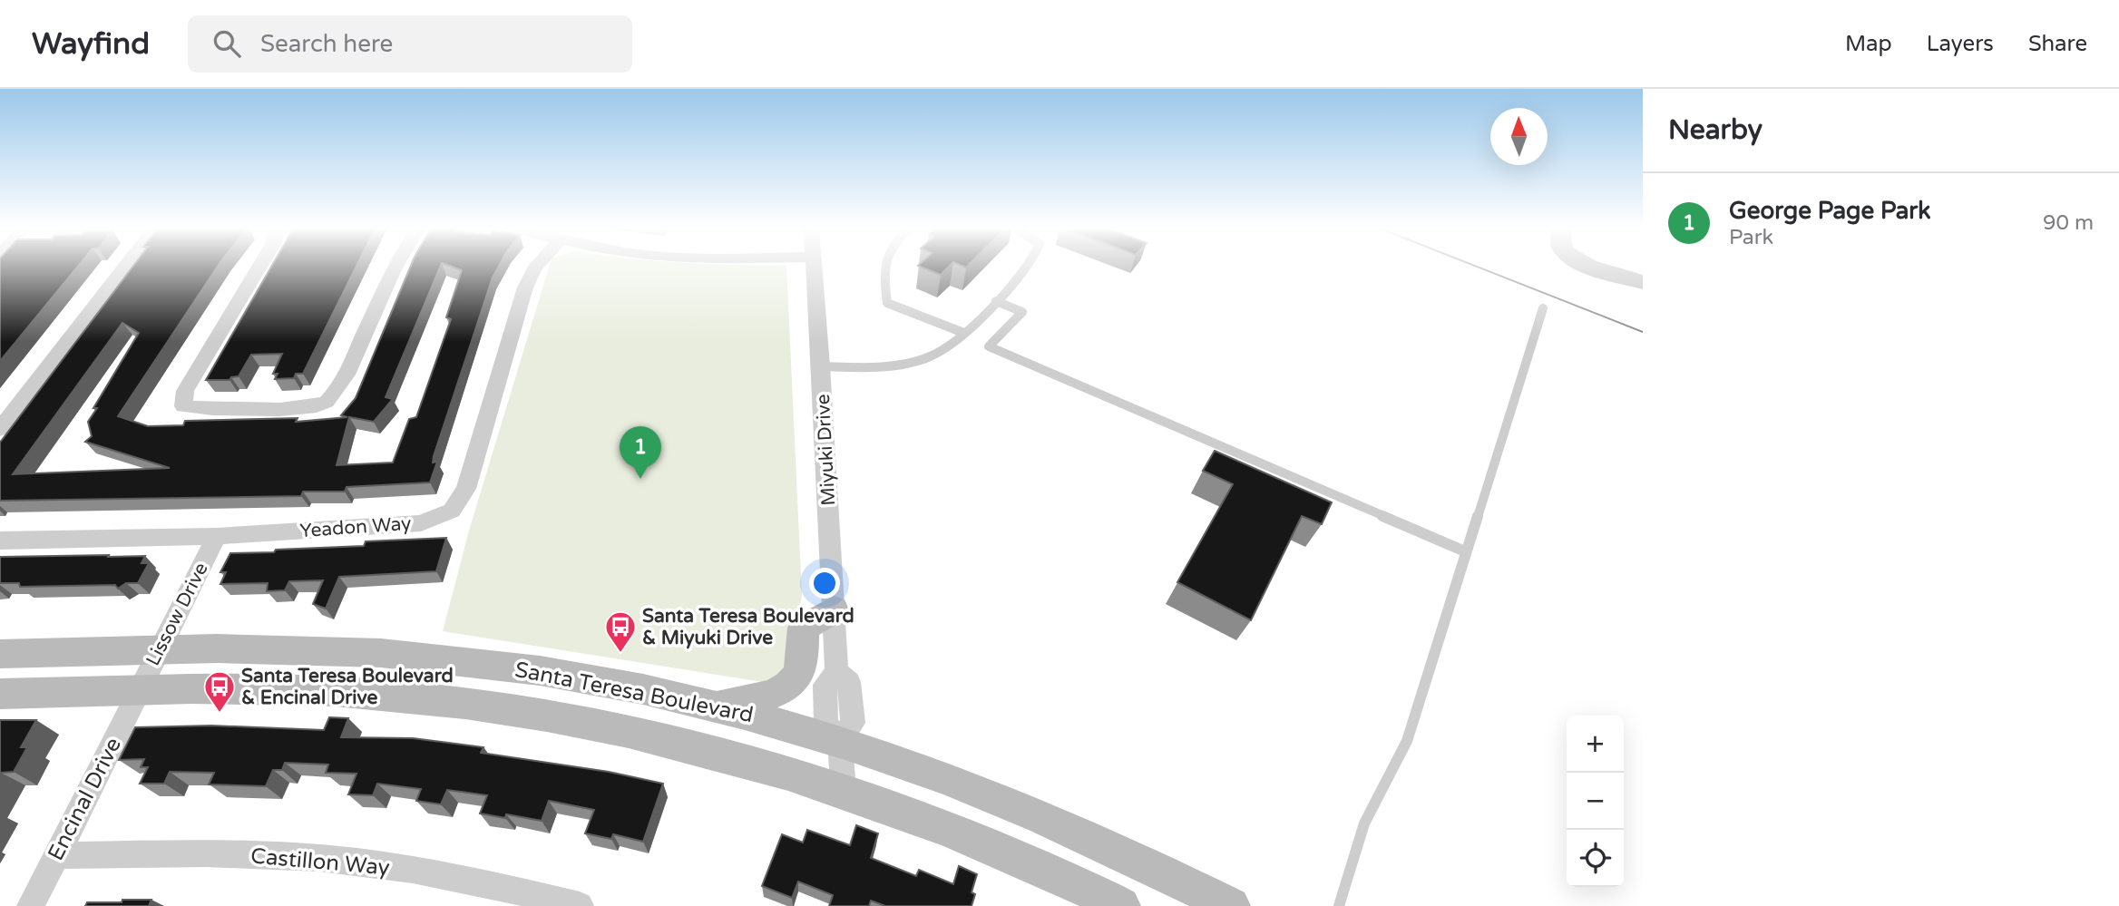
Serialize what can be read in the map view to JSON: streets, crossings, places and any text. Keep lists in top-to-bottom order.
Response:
{
  "streets": {
    "main road": ["Santa Teresa Boulevard"],
    "street": [
      "Miyuki Drive",
      "Yeadon Way",
      "Lissow Drive",
      "Encinal Drive",
      "Castillon Way"
    ]
  },
  "crossings": [
    ["Miyuki Drive", "Santa Teresa Boulevard"],
    ["Yeadon Way", "Lissow Drive"],
    ["Lissow Drive", "Santa Teresa Boulevard"],
    ["Lissow Drive", "Encinal Drive"],
    ["Santa Teresa Boulevard", "Encinal Drive"],
    ["Encinal Drive", "Castillon Way"]
  ],
  "places": {
    "bus stop": ["Santa Teresa Boulevard & Miyuki Drive", "Santa Teresa Boulevard & Encinal Drive"]
  },
  "north": "top",
  "page": {
    "header": "Wayfind",
    "search": "Search here",
    "nav": ["Map", "Layers", "Share"],
    "heading": "Nearby",
    "list": [
      {
        "mark": "1",
        "name": "George Page Park",
        "note": "Park",
        "value": "90 m"
      }
    ],
    "pins": "1",
    "map_buttons": ["+", "−"]
  }
}
